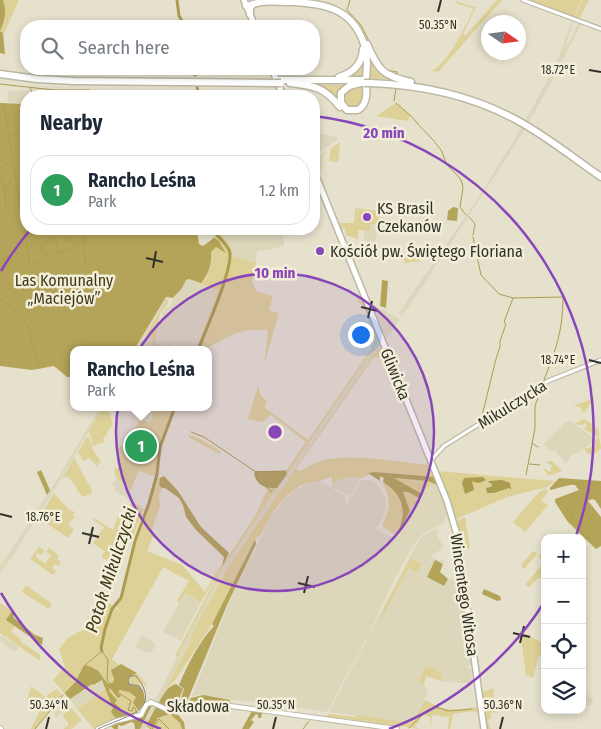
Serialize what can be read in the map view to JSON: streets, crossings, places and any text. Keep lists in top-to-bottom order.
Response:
{
  "streets": {
    "main road": ["Gliwicka", "Wincentego Witosa", "Składowa"],
    "street": ["Mikulczycka"]
  },
  "crossings": [
    ["Gliwicka", "Mikulczycka"],
    ["Gliwicka", "Wincentego Witosa"]
  ],
  "water": ["Potok Mikulczycki"],
  "parks": ["Las Komunalny „Maciejów”"],
  "places": ["KS Brasil Czekanów", "Kościół pw. Świętego Floriana"],
  "north": "right",
  "page": {
    "search": "Search here",
    "heading": "Nearby",
    "list": [
      {
        "mark": "1",
        "name": "Rancho Leśna",
        "note": "Park",
        "value": "1.2 km"
      }
    ],
    "popup": ["Rancho Leśna", "Park"],
    "pins": "1",
    "map_buttons": ["+", "−"]
  },
  "coordinates": [
    "50.35°N",
    "18.72°E",
    "18.74°E",
    "18.76°E",
    "50.34°N",
    "50.36°N"
  ],
  "rings": ["20 min", "10 min"]
}
